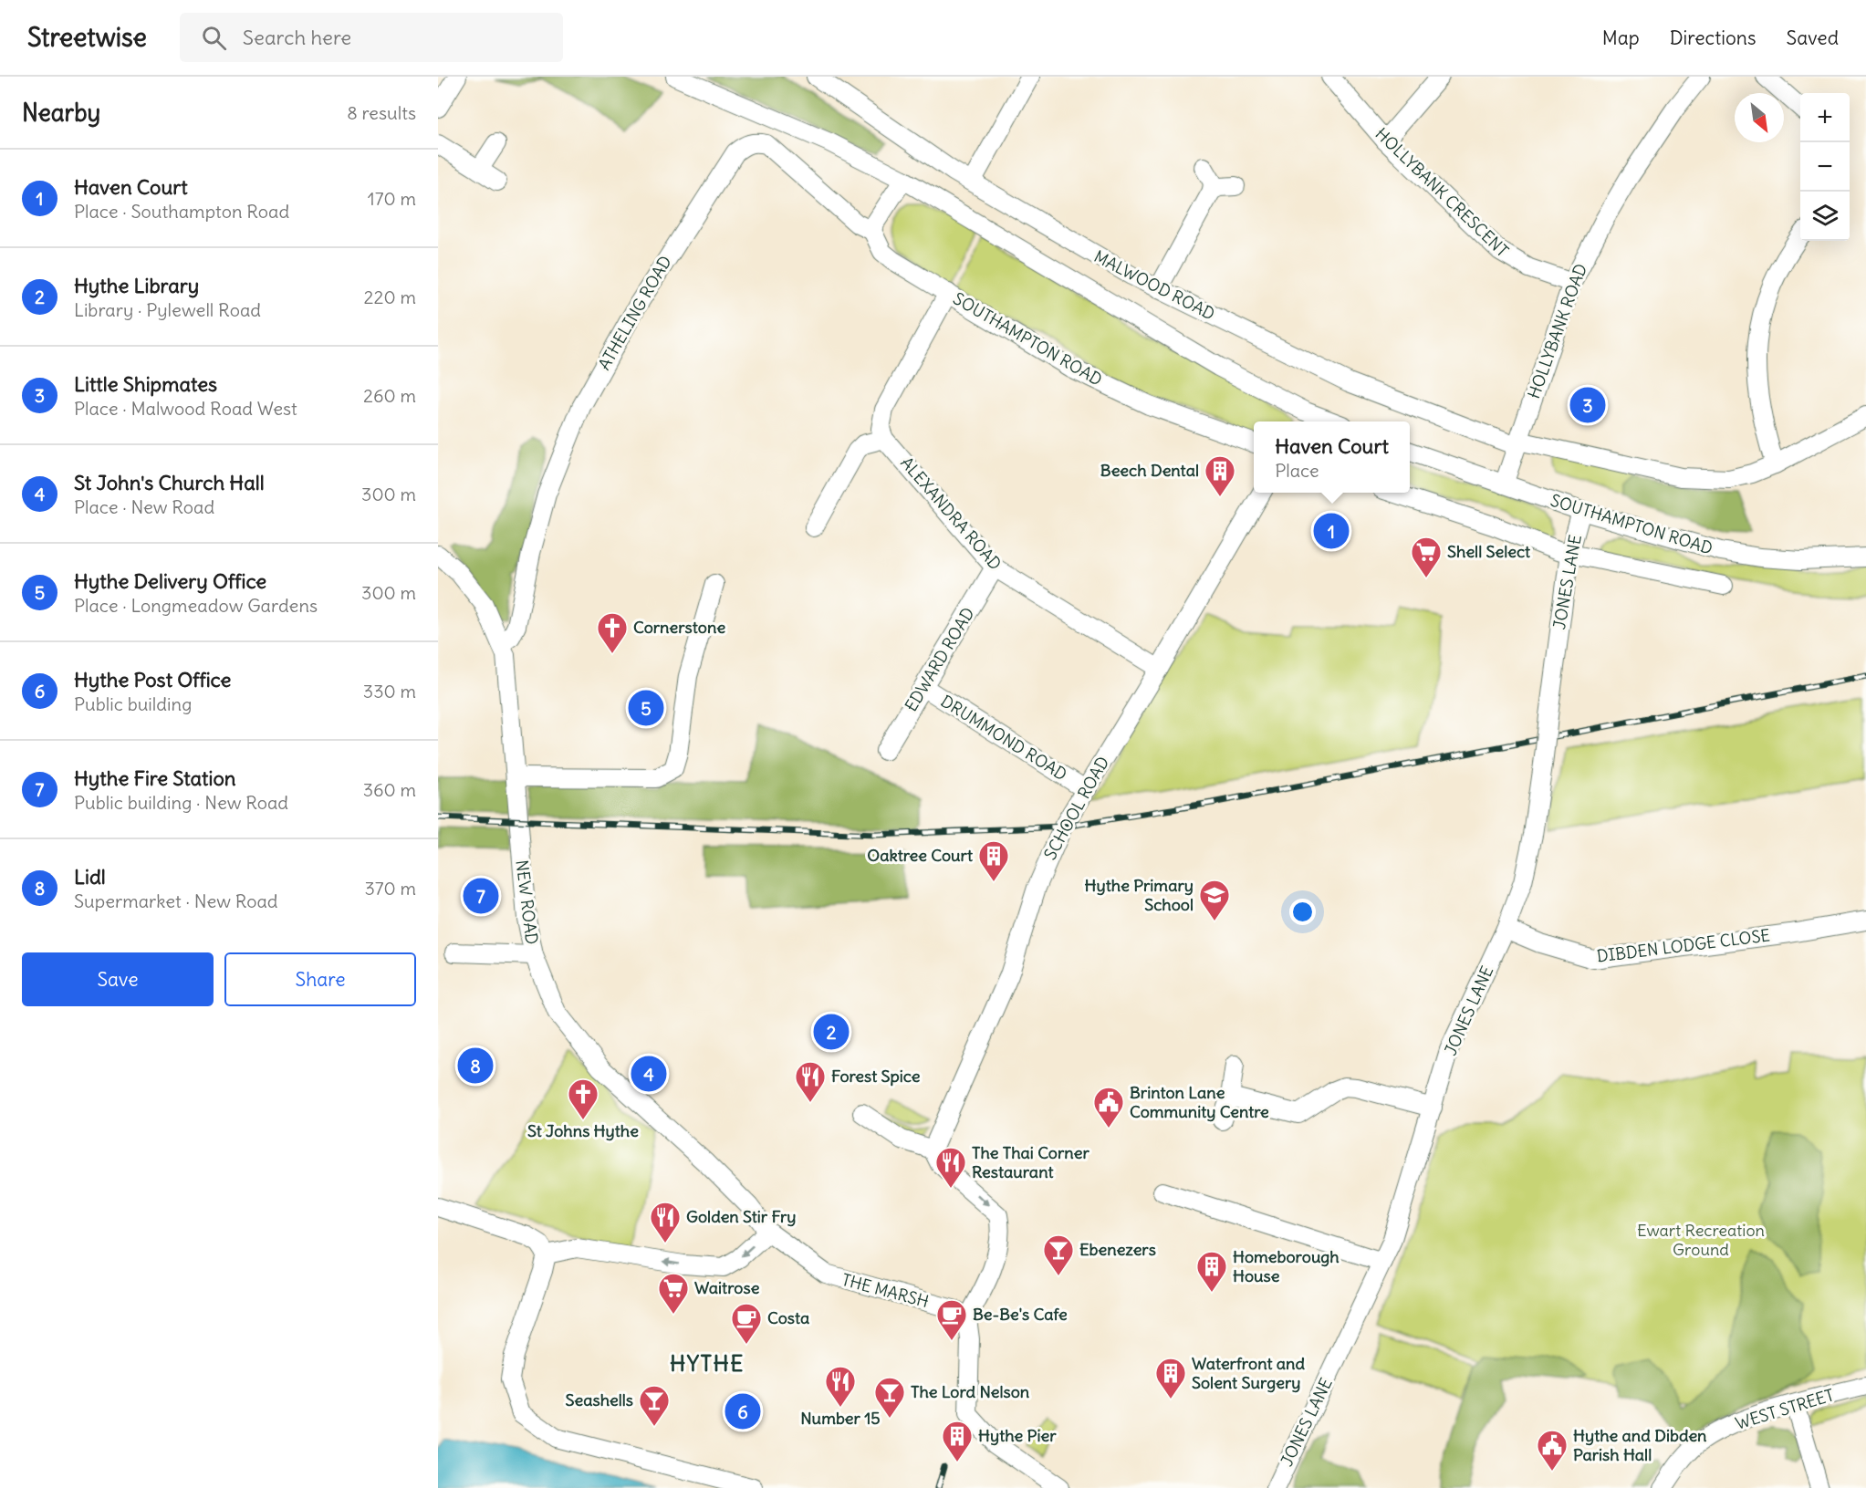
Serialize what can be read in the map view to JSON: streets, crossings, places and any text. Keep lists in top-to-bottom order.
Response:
{
  "streets": {
    "street": [
      "HOLLYBANK CRESCENT",
      "MALWOOD ROAD",
      "ATHELING ROAD",
      "HOLLYBANK ROAD",
      "SOUTHAMPTON ROAD",
      "ALEXANDRA ROAD",
      "JONES LANE",
      "EDWARD ROAD",
      "DRUMMOND ROAD",
      "SCHOOL ROAD",
      "NEW ROAD",
      "DIBDEN LODGE CLOSE",
      "THE MARSH",
      "WEST STREET"
    ]
  },
  "crossings": [
    ["HOLLYBANK CRESCENT", "HOLLYBANK ROAD"],
    ["MALWOOD ROAD", "HOLLYBANK ROAD"],
    ["ATHELING ROAD", "SOUTHAMPTON ROAD"],
    ["ATHELING ROAD", "NEW ROAD"],
    ["HOLLYBANK ROAD", "SOUTHAMPTON ROAD"],
    ["SOUTHAMPTON ROAD", "JONES LANE"],
    ["ALEXANDRA ROAD", "EDWARD ROAD"],
    ["ALEXANDRA ROAD", "SCHOOL ROAD"],
    ["JONES LANE", "DIBDEN LODGE CLOSE"],
    ["EDWARD ROAD", "DRUMMOND ROAD"],
    ["DRUMMOND ROAD", "SCHOOL ROAD"],
    ["NEW ROAD", "THE MARSH"]
  ],
  "districts": ["HYTHE"],
  "parks": ["Ewart Recreation Ground"],
  "places": {
    "building": [
      "Beech Dental",
      "Oaktree Court",
      "Homeborough House",
      "Waterfront and Solent Surgery",
      "Hythe Pier"
    ],
    "supermarket": ["Shell Select", "Waitrose"],
    "church": ["Cornerstone", "St Johns Hythe"],
    "school or university": ["Hythe Primary School"],
    "restaurant": [
      "Forest Spice",
      "The Thai Corner Restaurant",
      "Golden Stir Fry",
      "Number 15"
    ],
    "public building": ["Brinton Lane Community Centre", "Hythe and Dibden Parish Hall"],
    "bar": ["Ebenezers", "The Lord Nelson", "Seashells"],
    "cafe": ["Be-Be's Cafe", "Costa"]
  },
  "north": "bottom right",
  "page": {
    "header": "Streetwise",
    "search": "Search here",
    "nav": ["Map", "Directions", "Saved"],
    "heading": ["Nearby", "8 results"],
    "map_buttons": ["+", "−"],
    "list": [
      {
        "mark": "1",
        "name": "Haven Court",
        "note": "Place · Southampton Road",
        "value": "170 m"
      },
      {
        "mark": "2",
        "name": "Hythe Library",
        "note": "Library · Pylewell Road",
        "value": "220 m"
      },
      {
        "mark": "3",
        "name": "Little Shipmates",
        "note": "Place · Malwood Road West",
        "value": "260 m"
      },
      {
        "mark": "4",
        "name": "St John's Church Hall",
        "note": "Place · New Road",
        "value": "300 m"
      },
      {
        "mark": "5",
        "name": "Hythe Delivery Office",
        "note": "Place · Longmeadow Gardens",
        "value": "300 m"
      },
      {
        "mark": "6",
        "name": "Hythe Post Office",
        "note": "Public building",
        "value": "330 m"
      },
      {
        "mark": "7",
        "name": "Hythe Fire Station",
        "note": "Public building · New Road",
        "value": "360 m"
      },
      {
        "mark": "8",
        "name": "Lidl",
        "note": "Supermarket · New Road",
        "value": "370 m"
      }
    ],
    "pins": [
      "3",
      "1",
      "5",
      "7",
      "2",
      "8",
      "4",
      "6"
    ],
    "popup": ["Haven Court", "Place"],
    "buttons": ["Save", "Share"]
  }
}
